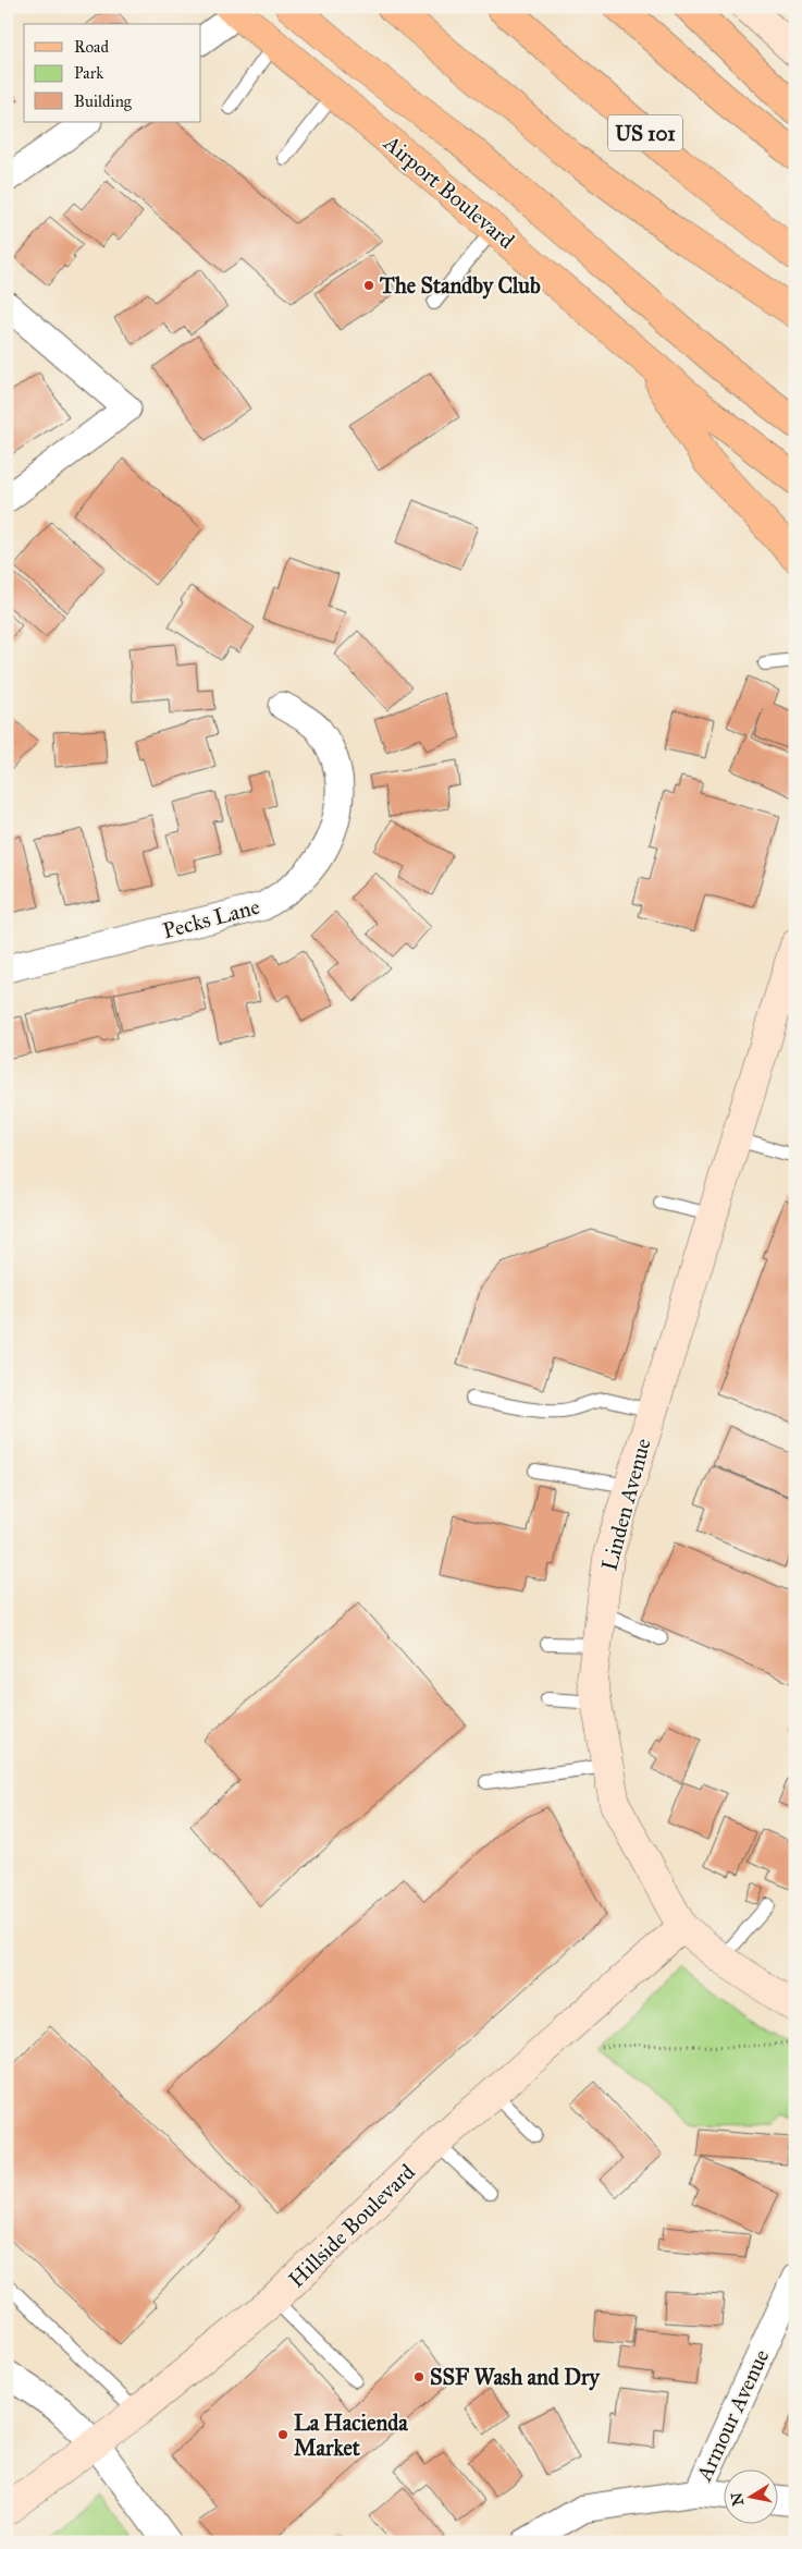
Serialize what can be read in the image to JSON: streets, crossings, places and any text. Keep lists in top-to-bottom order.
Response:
{
  "streets": {
    "main road": ["US 101", "Airport Boulevard"],
    "street": [
      "Pecks Lane",
      "Linden Avenue",
      "Hillside Boulevard",
      "Armour Avenue"
    ]
  },
  "crossings": [
    ["Linden Avenue", "Hillside Boulevard"]
  ],
  "places": ["The Standby Club", "SSF Wash and Dry", "La Hacienda Market"],
  "legend": ["Road", "Park", "Building"],
  "north": "left"
}
